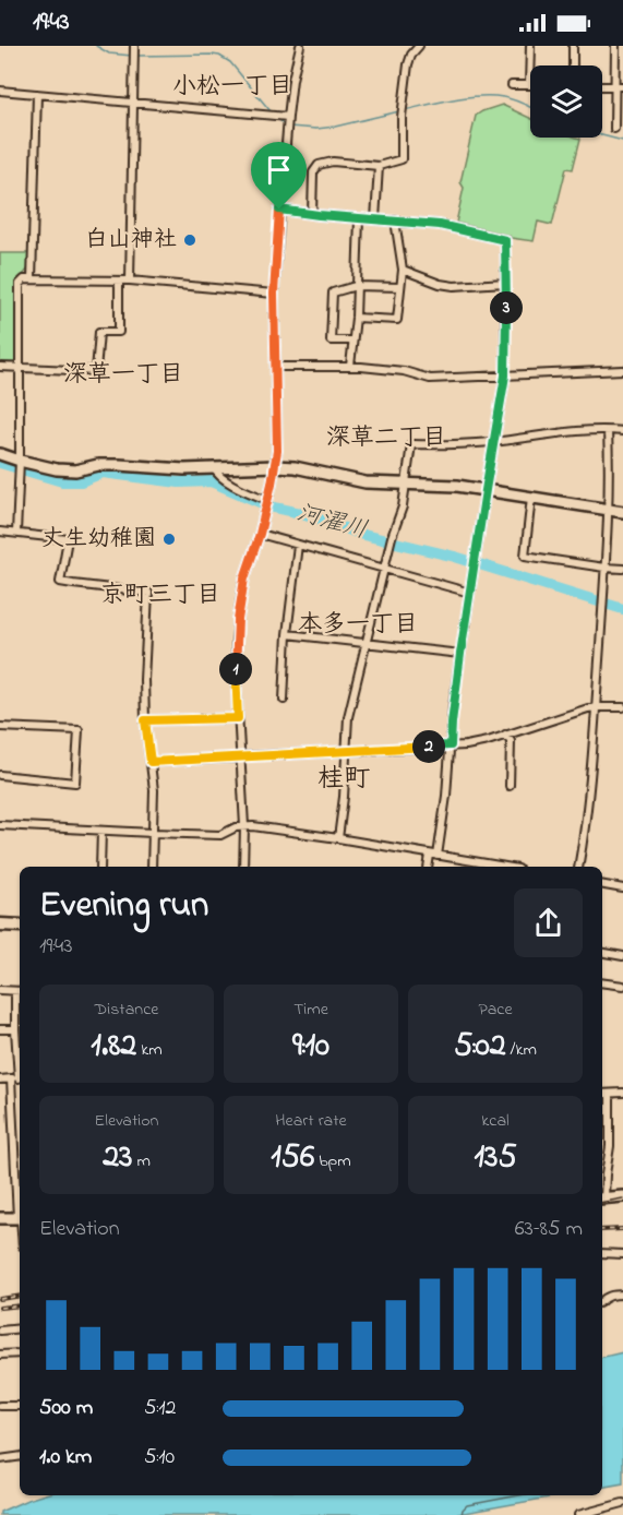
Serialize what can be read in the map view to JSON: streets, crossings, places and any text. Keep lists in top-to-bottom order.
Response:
{
  "districts": [
    "小松一丁目",
    "深草一丁目",
    "深草二丁目",
    "京町三丁目",
    "本多一丁目",
    "桂町"
  ],
  "water": ["河濯川"],
  "places": ["白山神社", "丈生幼稚園"],
  "page": {
    "status": "19:43",
    "pins": ["3", "1", "2"],
    "heading": ["Evening run", "19:43"],
    "stats": [
      ["Distance", "1.82 km"],
      ["Time", "9:10"],
      ["Pace", "5:02 /km"],
      ["Elevation", "23 m"],
      ["Heart rate", "156 bpm"],
      ["kcal", "135"]
    ],
    "chart": ["Elevation", "63–85 m"],
    "list": [
      {
        "name": "500 m",
        "note": "5:12"
      },
      {
        "name": "1.0 km",
        "note": "5:10"
      }
    ]
  }
}
